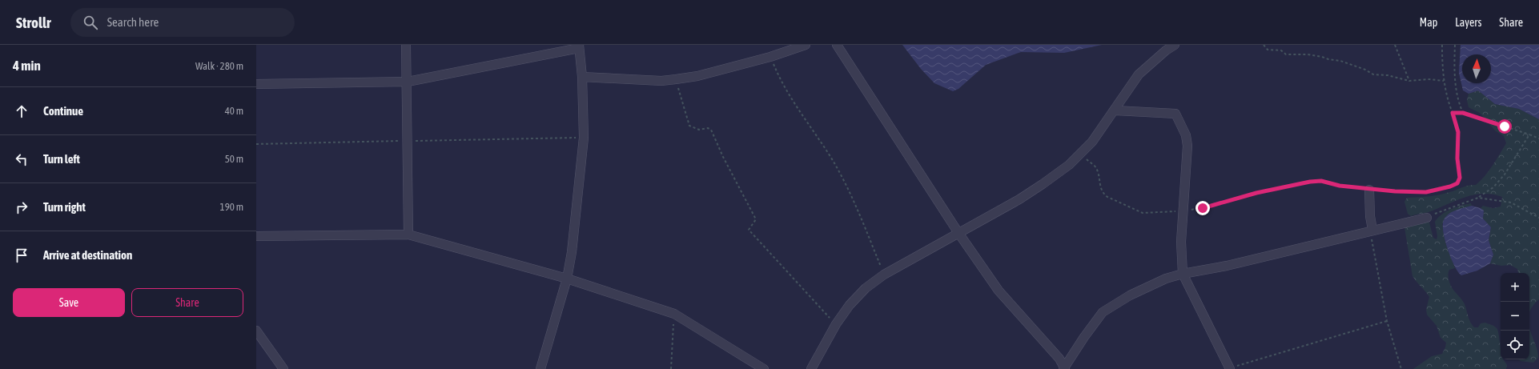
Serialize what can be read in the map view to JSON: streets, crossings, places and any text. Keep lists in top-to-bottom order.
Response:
{
  "north": "top",
  "page": {
    "header": "Strollr",
    "search": "Search here",
    "nav": ["Map", "Layers", "Share"],
    "heading": ["4 min", "Walk · 280 m"],
    "list": [
      ["Continue", "40 m"],
      ["Turn left", "50 m"],
      ["Turn right", "190 m"],
      "Arrive at destination"
    ],
    "map_buttons": ["+", "−"],
    "buttons": ["Save", "Share"]
  }
}
